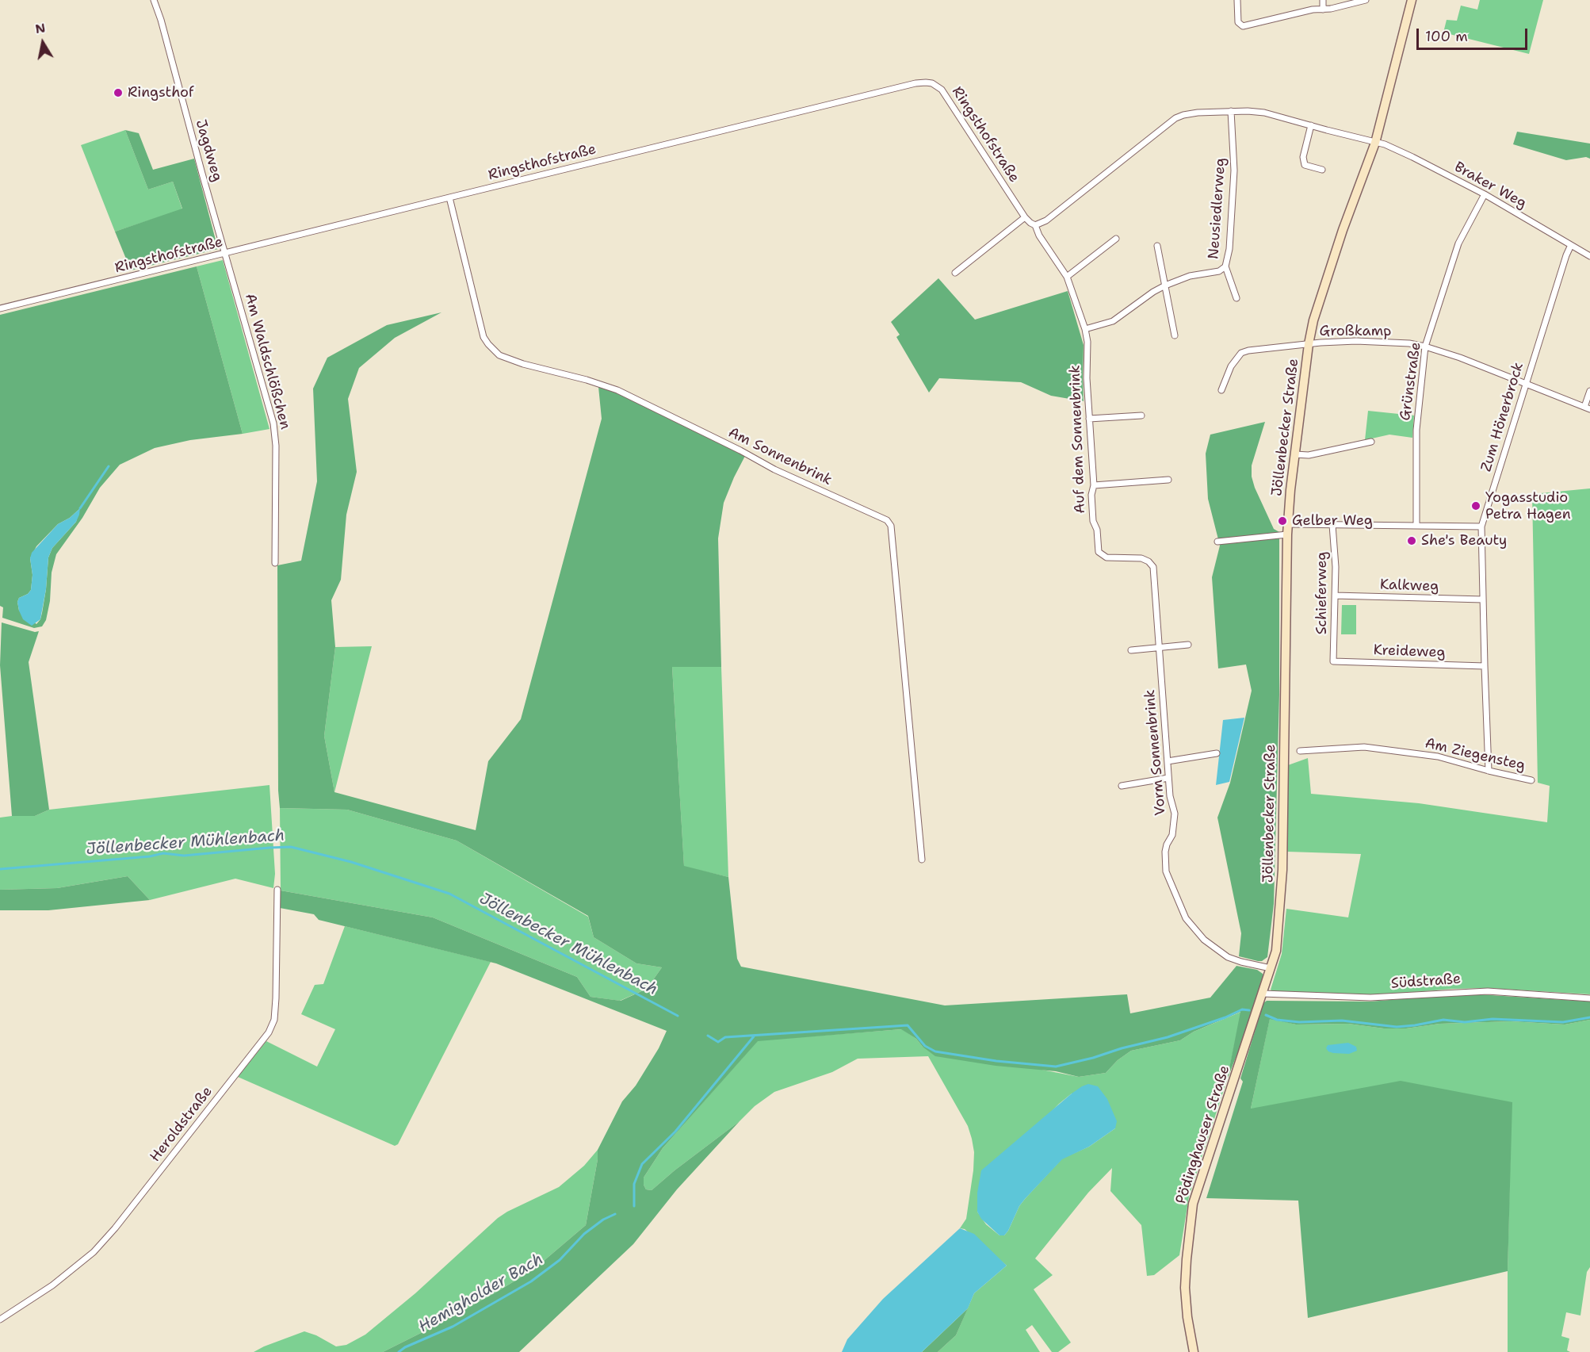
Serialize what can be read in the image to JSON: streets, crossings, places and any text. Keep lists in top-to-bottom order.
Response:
{
  "streets": {
    "main road": ["Jöllenbecker Straße", "Pödinghauser Straße"],
    "street": [
      "Ringsthofstraße",
      "Jagdweg",
      "Braker Weg",
      "Neusiedlerweg",
      "Großkamp",
      "Am Waldschlößchen",
      "Grünstraße",
      "Zum Hönerbrock",
      "Auf dem Sonnenbrink",
      "Am Sonnenbrink",
      "Kalkweg",
      "Schieferweg",
      "Kreideweg",
      "Vorm Sonnenbrink",
      "Am Ziegensteg",
      "Südstraße",
      "Heroldstraße"
    ]
  },
  "crossings": [
    ["Ringsthofstraße", "Jagdweg"],
    ["Ringsthofstraße", "Am Waldschlößchen"],
    ["Ringsthofstraße", "Auf dem Sonnenbrink"],
    ["Ringsthofstraße", "Am Sonnenbrink"],
    ["Jagdweg", "Am Waldschlößchen"],
    ["Braker Weg", "Grünstraße"],
    ["Braker Weg", "Zum Hönerbrock"],
    ["Braker Weg", "Jöllenbecker Straße"],
    ["Neusiedlerweg", "Auf dem Sonnenbrink"],
    ["Großkamp", "Grünstraße"],
    ["Großkamp", "Zum Hönerbrock"],
    ["Großkamp", "Jöllenbecker Straße"],
    ["Zum Hönerbrock", "Kalkweg"],
    ["Zum Hönerbrock", "Kreideweg"],
    ["Zum Hönerbrock", "Am Ziegensteg"],
    ["Jöllenbecker Straße", "Vorm Sonnenbrink"],
    ["Jöllenbecker Straße", "Südstraße"],
    ["Jöllenbecker Straße", "Pödinghauser Straße"],
    ["Auf dem Sonnenbrink", "Vorm Sonnenbrink"],
    ["Kalkweg", "Schieferweg"],
    ["Schieferweg", "Kreideweg"]
  ],
  "water": ["Jöllenbecker Mühlenbach", "Hemigholder Bach"],
  "places": [
    "Ringsthof",
    "Yogasstudio Petra Hagen",
    "Gelber Weg",
    "She's Beauty"
  ],
  "scale_bar": "100 m",
  "north": "top"
}
